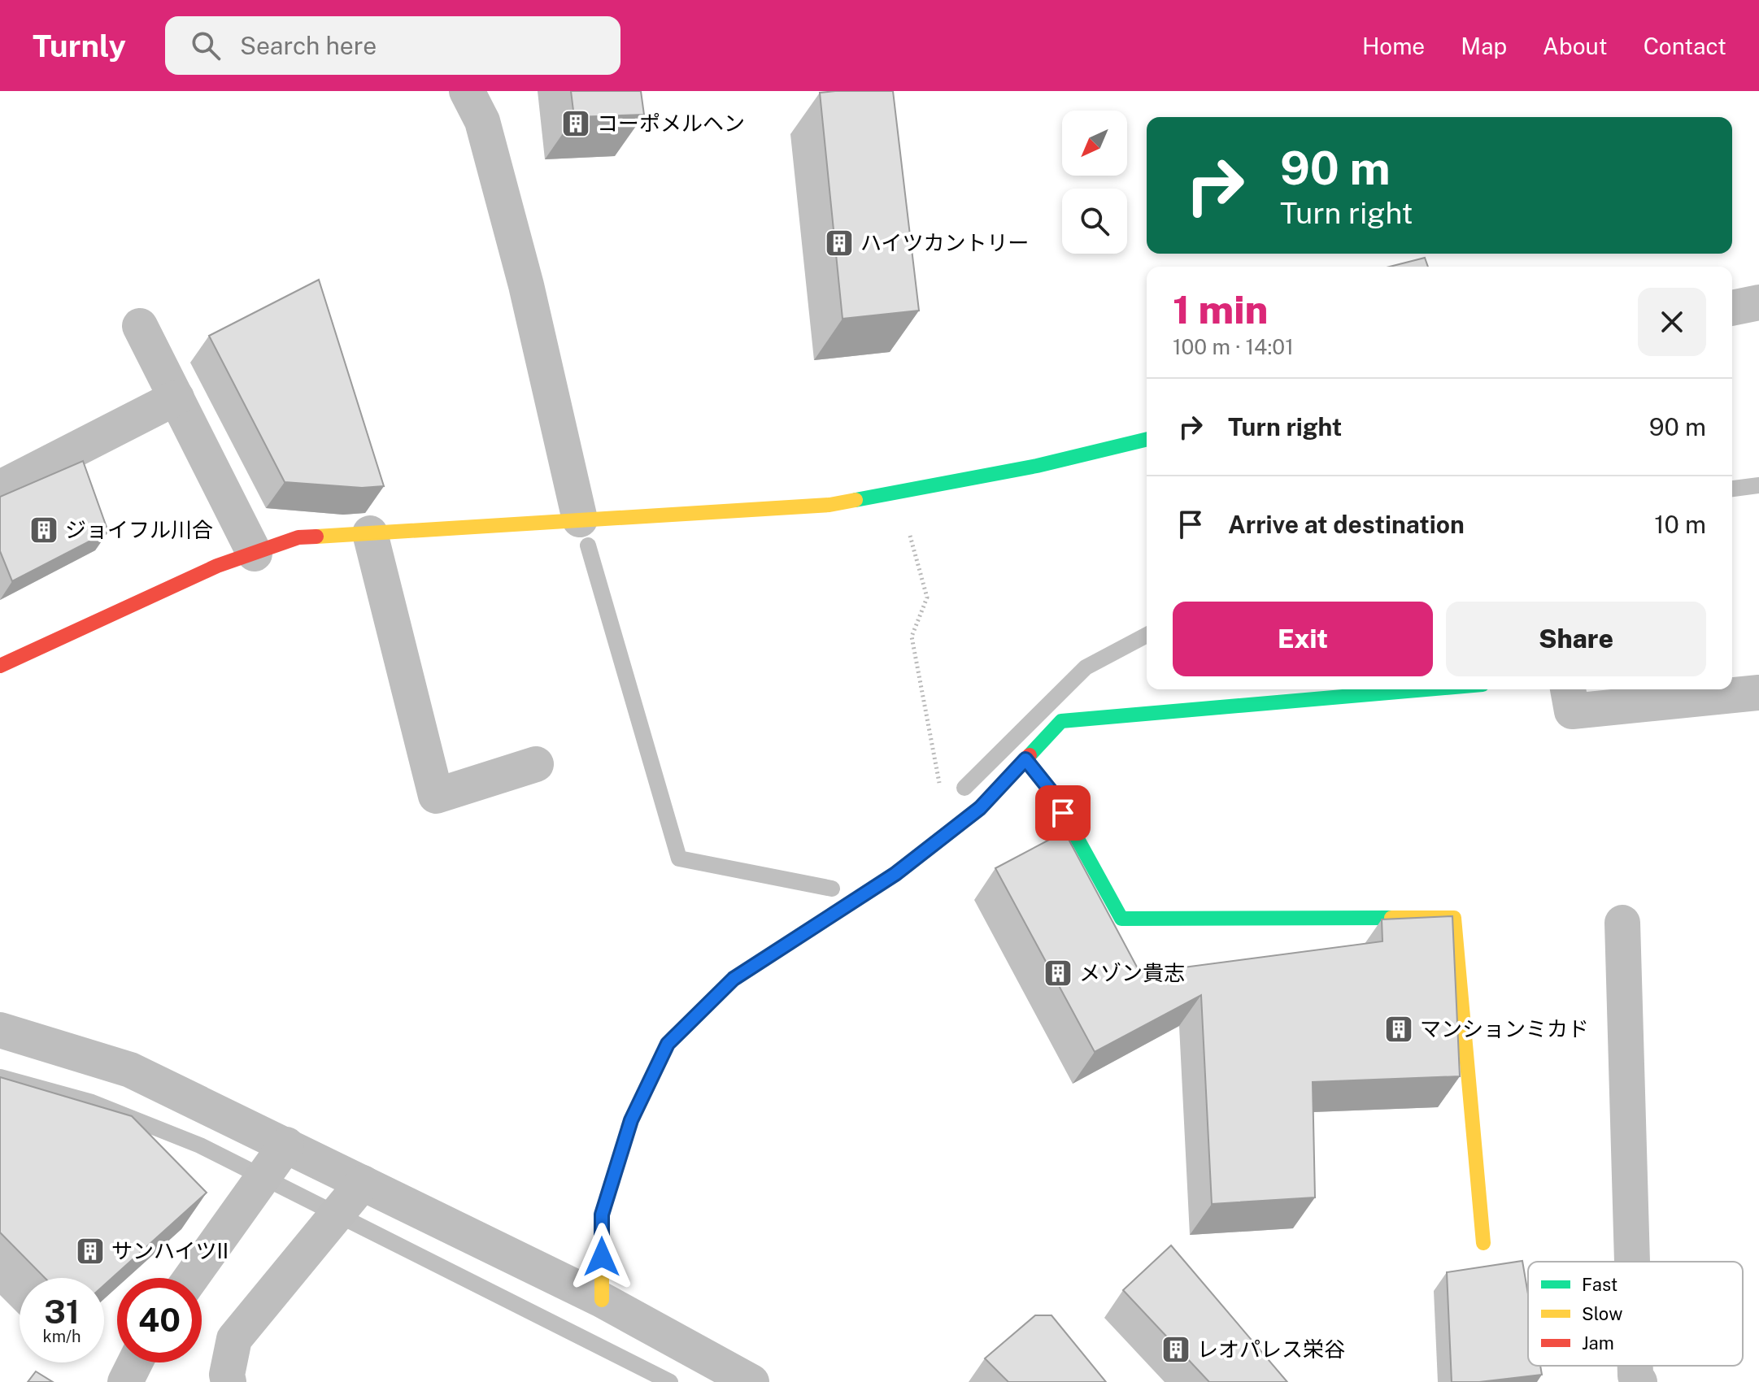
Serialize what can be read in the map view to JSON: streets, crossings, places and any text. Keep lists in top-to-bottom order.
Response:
{
  "places": {
    "building": [
      "コーポメルヘン",
      "ハイツカントリー",
      "ジョイフル川合",
      "メゾン貴志",
      "マンションミカド",
      "サンハイツII",
      "レオパレス栄谷"
    ]
  },
  "legend": ["Fast", "Slow", "Jam"],
  "north": "bottom left",
  "page": {
    "header": "Turnly",
    "search": "Search here",
    "nav": [
      "Home",
      "Map",
      "About",
      "Contact"
    ],
    "turn": ["90 m", "Turn right"],
    "heading": ["1 min", "100 m · 14:01"],
    "list": [
      {
        "name": "Turn right",
        "value": "90 m"
      },
      {
        "name": "Arrive at destination",
        "value": "10 m"
      }
    ],
    "buttons": ["Exit", "Share"],
    "speed": "31 km/h",
    "limit": "40"
  }
}
